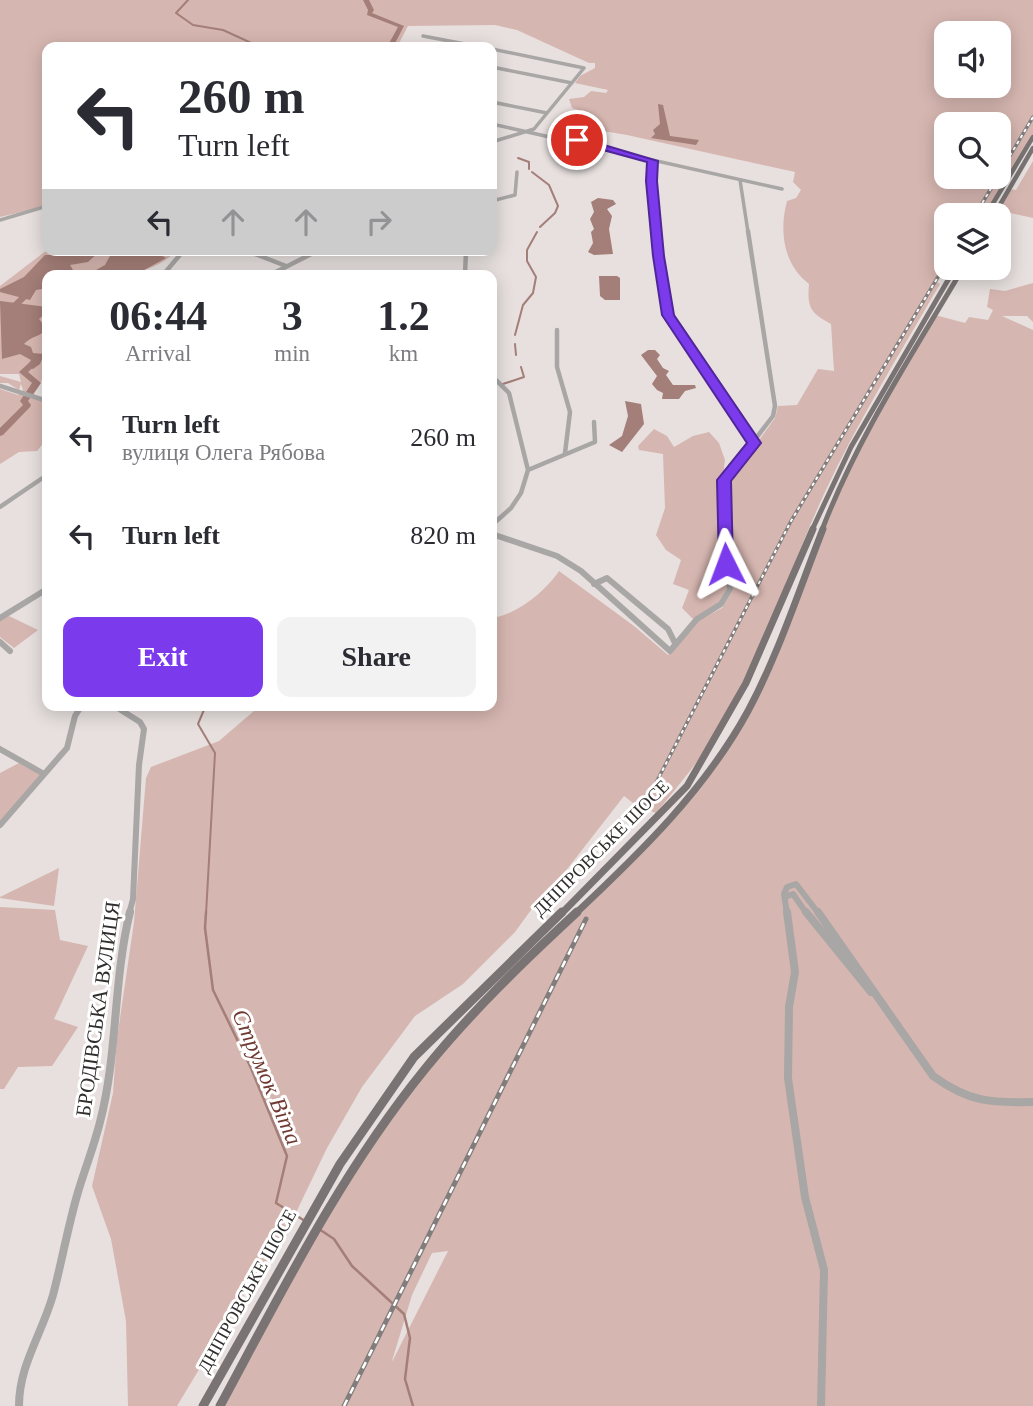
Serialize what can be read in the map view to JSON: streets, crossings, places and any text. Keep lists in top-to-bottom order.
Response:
{
  "streets": {
    "main road": ["ДНІПРОВСЬКЕ ШОСЕ"],
    "street": ["БРОДІВСЬКА ВУЛИЦЯ"]
  },
  "water": ["Струмок Віта"],
  "page": {
    "turn": ["260 m", "Turn left"],
    "eta": [
      "06:44",
      "Arrival",
      "3",
      "min",
      "1.2",
      "km"
    ],
    "list": [
      {
        "name": "Turn left",
        "note": "вулиця Олега Рябова",
        "value": "260 m"
      },
      {
        "name": "Turn left",
        "value": "820 m"
      }
    ],
    "buttons": ["Exit", "Share"]
  }
}
